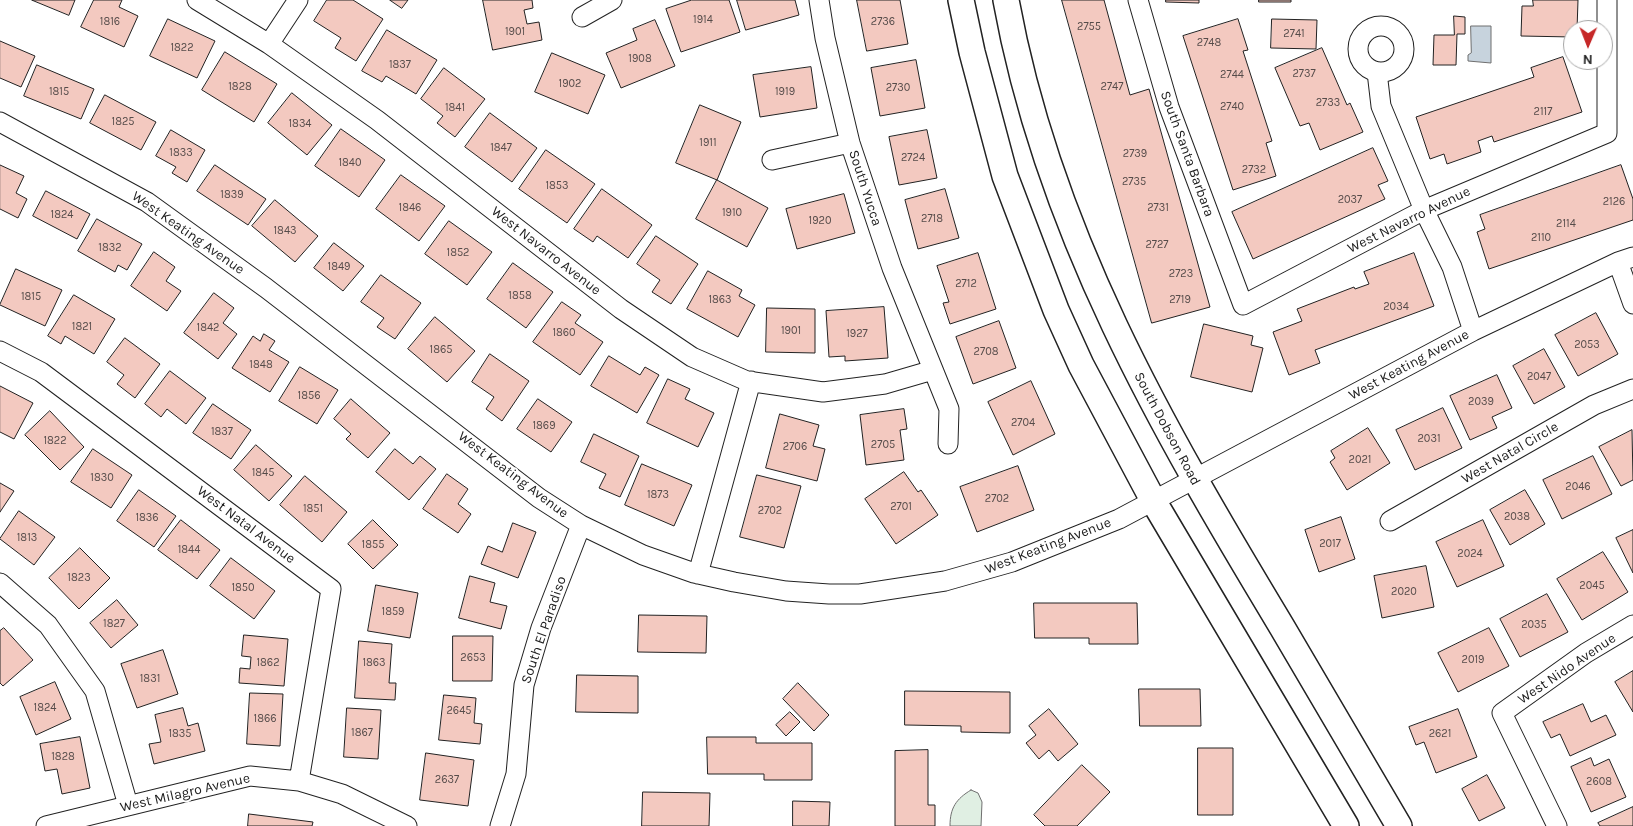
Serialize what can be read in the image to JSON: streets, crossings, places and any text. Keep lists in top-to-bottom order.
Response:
{
  "streets": {
    "main road": ["South Dobson Road"],
    "street": [
      "South Santa Barbara",
      "South Yucca",
      "West Navarro Avenue",
      "West Keating Avenue",
      "West Natal Circle",
      "West Natal Avenue",
      "South El Paradiso",
      "West Nido Avenue",
      "West Milagro Avenue"
    ]
  },
  "crossings": [
    ["South Santa Barbara", "West Navarro Avenue"],
    ["South Yucca", "West Navarro Avenue"],
    ["West Keating Avenue", "South Dobson Road"],
    ["West Keating Avenue", "South El Paradiso"],
    ["West Natal Avenue", "West Milagro Avenue"]
  ],
  "house_numbers": [
    "1914",
    "1816",
    "2736",
    "2755",
    "1901",
    "2741",
    "2748",
    "1822",
    "1908",
    "1837",
    "2737",
    "2744",
    "1902",
    "1828",
    "2747",
    "2730",
    "1815",
    "1919",
    "2733",
    "2740",
    "1841",
    "2117",
    "1825",
    "1834",
    "1911",
    "1847",
    "1833",
    "2739",
    "2724",
    "1840",
    "2732",
    "2735",
    "1853",
    "1839",
    "2037",
    "2126",
    "1846",
    "2731",
    "1910",
    "1824",
    "2718",
    "1920",
    "2114",
    "1843",
    "2110",
    "2727",
    "1832",
    "1852",
    "1849",
    "2723",
    "2712",
    "1858",
    "1815",
    "1863",
    "2719",
    "2034",
    "1821",
    "1842",
    "1901",
    "1860",
    "1927",
    "2053",
    "1865",
    "2708",
    "1848",
    "2047",
    "1856",
    "2039",
    "2704",
    "1869",
    "1837",
    "2031",
    "1822",
    "2705",
    "2706",
    "2021",
    "1845",
    "1830",
    "2046",
    "1873",
    "2702",
    "2701",
    "1851",
    "2702",
    "2038",
    "1836",
    "1813",
    "2017",
    "1855",
    "1844",
    "2024",
    "1823",
    "2045",
    "1850",
    "2020",
    "1859",
    "1827",
    "2035",
    "2653",
    "2019",
    "1862",
    "1863",
    "1831",
    "1824",
    "2645",
    "1866",
    "1867",
    "1835",
    "2621",
    "1828",
    "2637",
    "2608"
  ],
  "north": "bottom"
}
